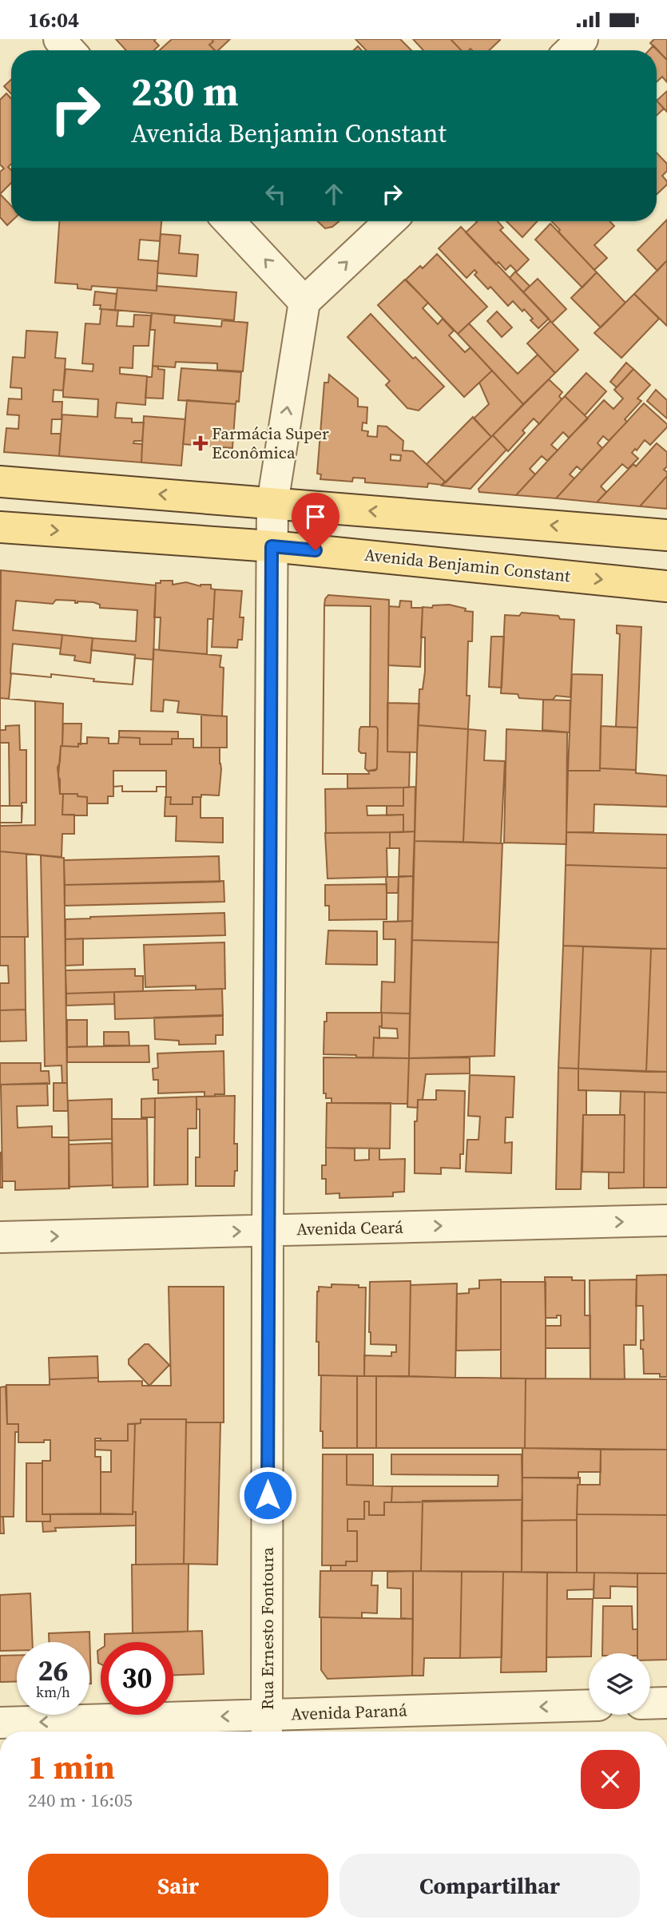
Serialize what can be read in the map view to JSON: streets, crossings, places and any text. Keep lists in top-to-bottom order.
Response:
{
  "streets": {
    "main road": ["Avenida Benjamin Constant"],
    "street": ["Avenida Ceará", "Rua Ernesto Fontoura", "Avenida Paraná"]
  },
  "crossings": [
    ["Avenida Benjamin Constant", "Rua Ernesto Fontoura"],
    ["Avenida Ceará", "Rua Ernesto Fontoura"],
    ["Rua Ernesto Fontoura", "Avenida Paraná"]
  ],
  "one_way": ["Avenida Ceará", "Avenida Paraná"],
  "places": {
    "health": ["Farmácia Super Econômica"]
  },
  "page": {
    "status": "16:04",
    "turn": ["230 m", "Avenida Benjamin Constant"],
    "speed": "26 km/h",
    "limit": "30",
    "heading": ["1 min", "240 m · 16:05"],
    "buttons": ["Sair", "Compartilhar"]
  }
}
